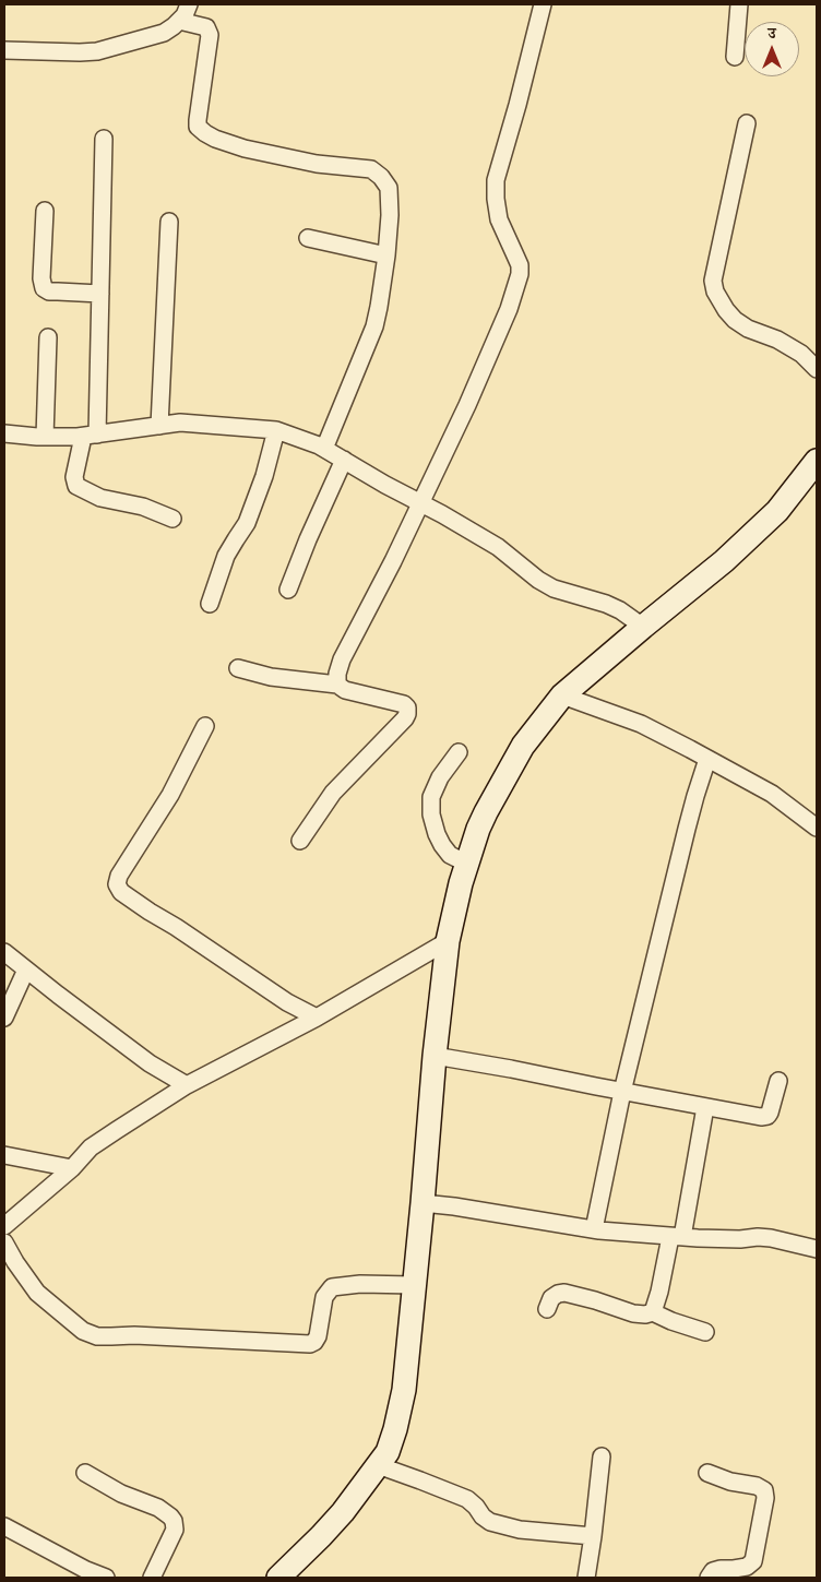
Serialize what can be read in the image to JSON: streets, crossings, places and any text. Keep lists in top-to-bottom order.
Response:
{
  "north": "top"
}
